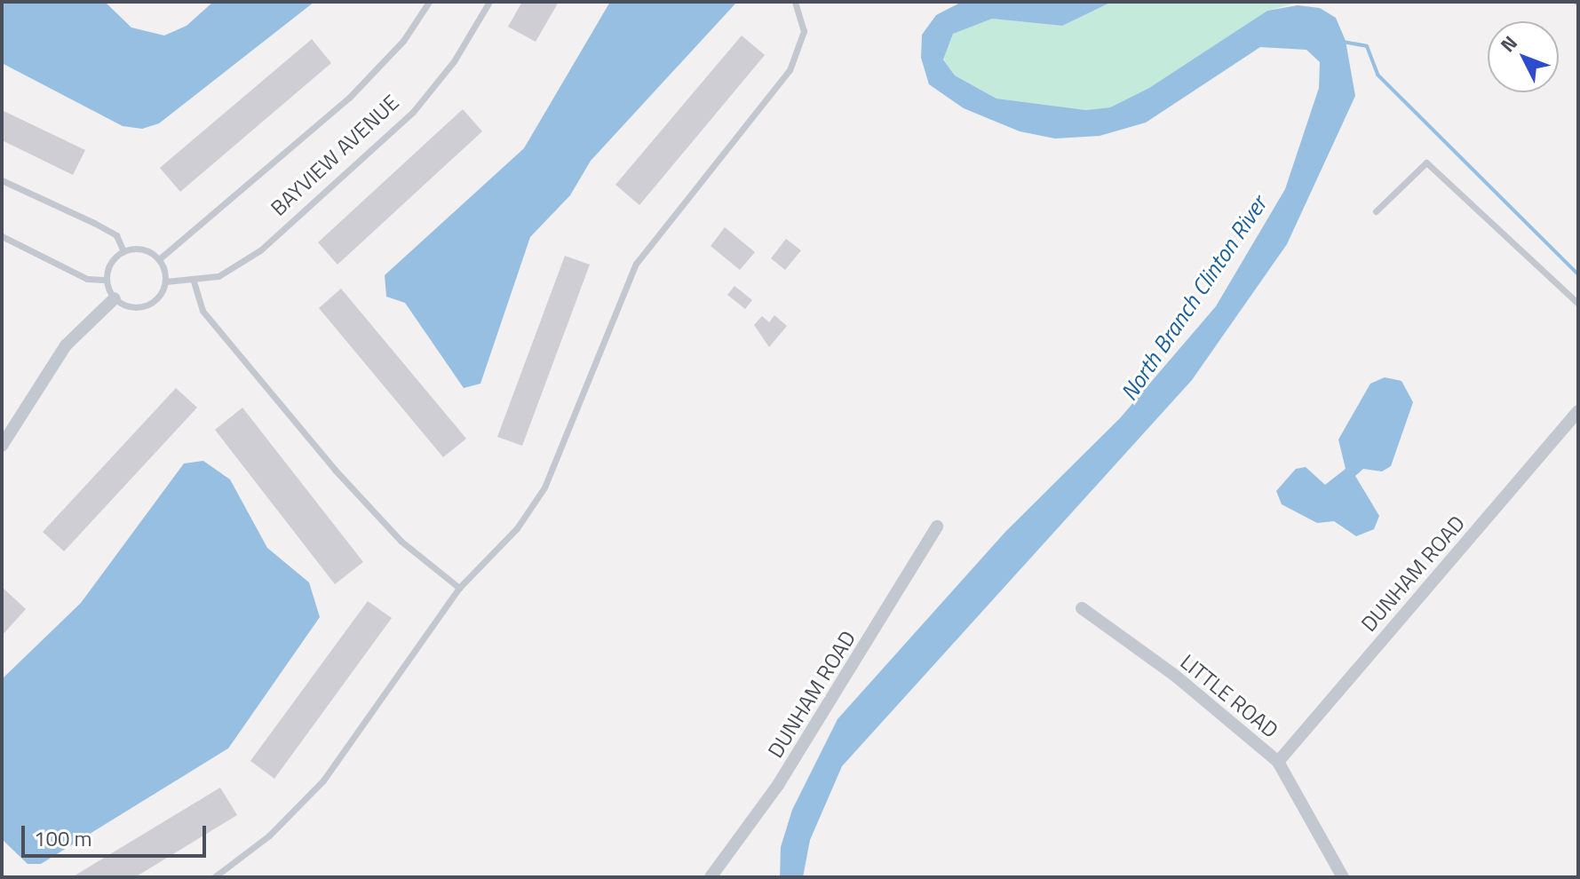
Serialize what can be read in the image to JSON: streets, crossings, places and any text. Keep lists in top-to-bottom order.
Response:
{
  "streets": {
    "street": ["DUNHAM ROAD", "LITTLE ROAD"],
    "lane": ["BAYVIEW AVENUE"]
  },
  "crossings": [
    ["DUNHAM ROAD", "LITTLE ROAD"]
  ],
  "water": ["North Branch Clinton River"],
  "scale_bar": "100 m",
  "north": "top left"
}
